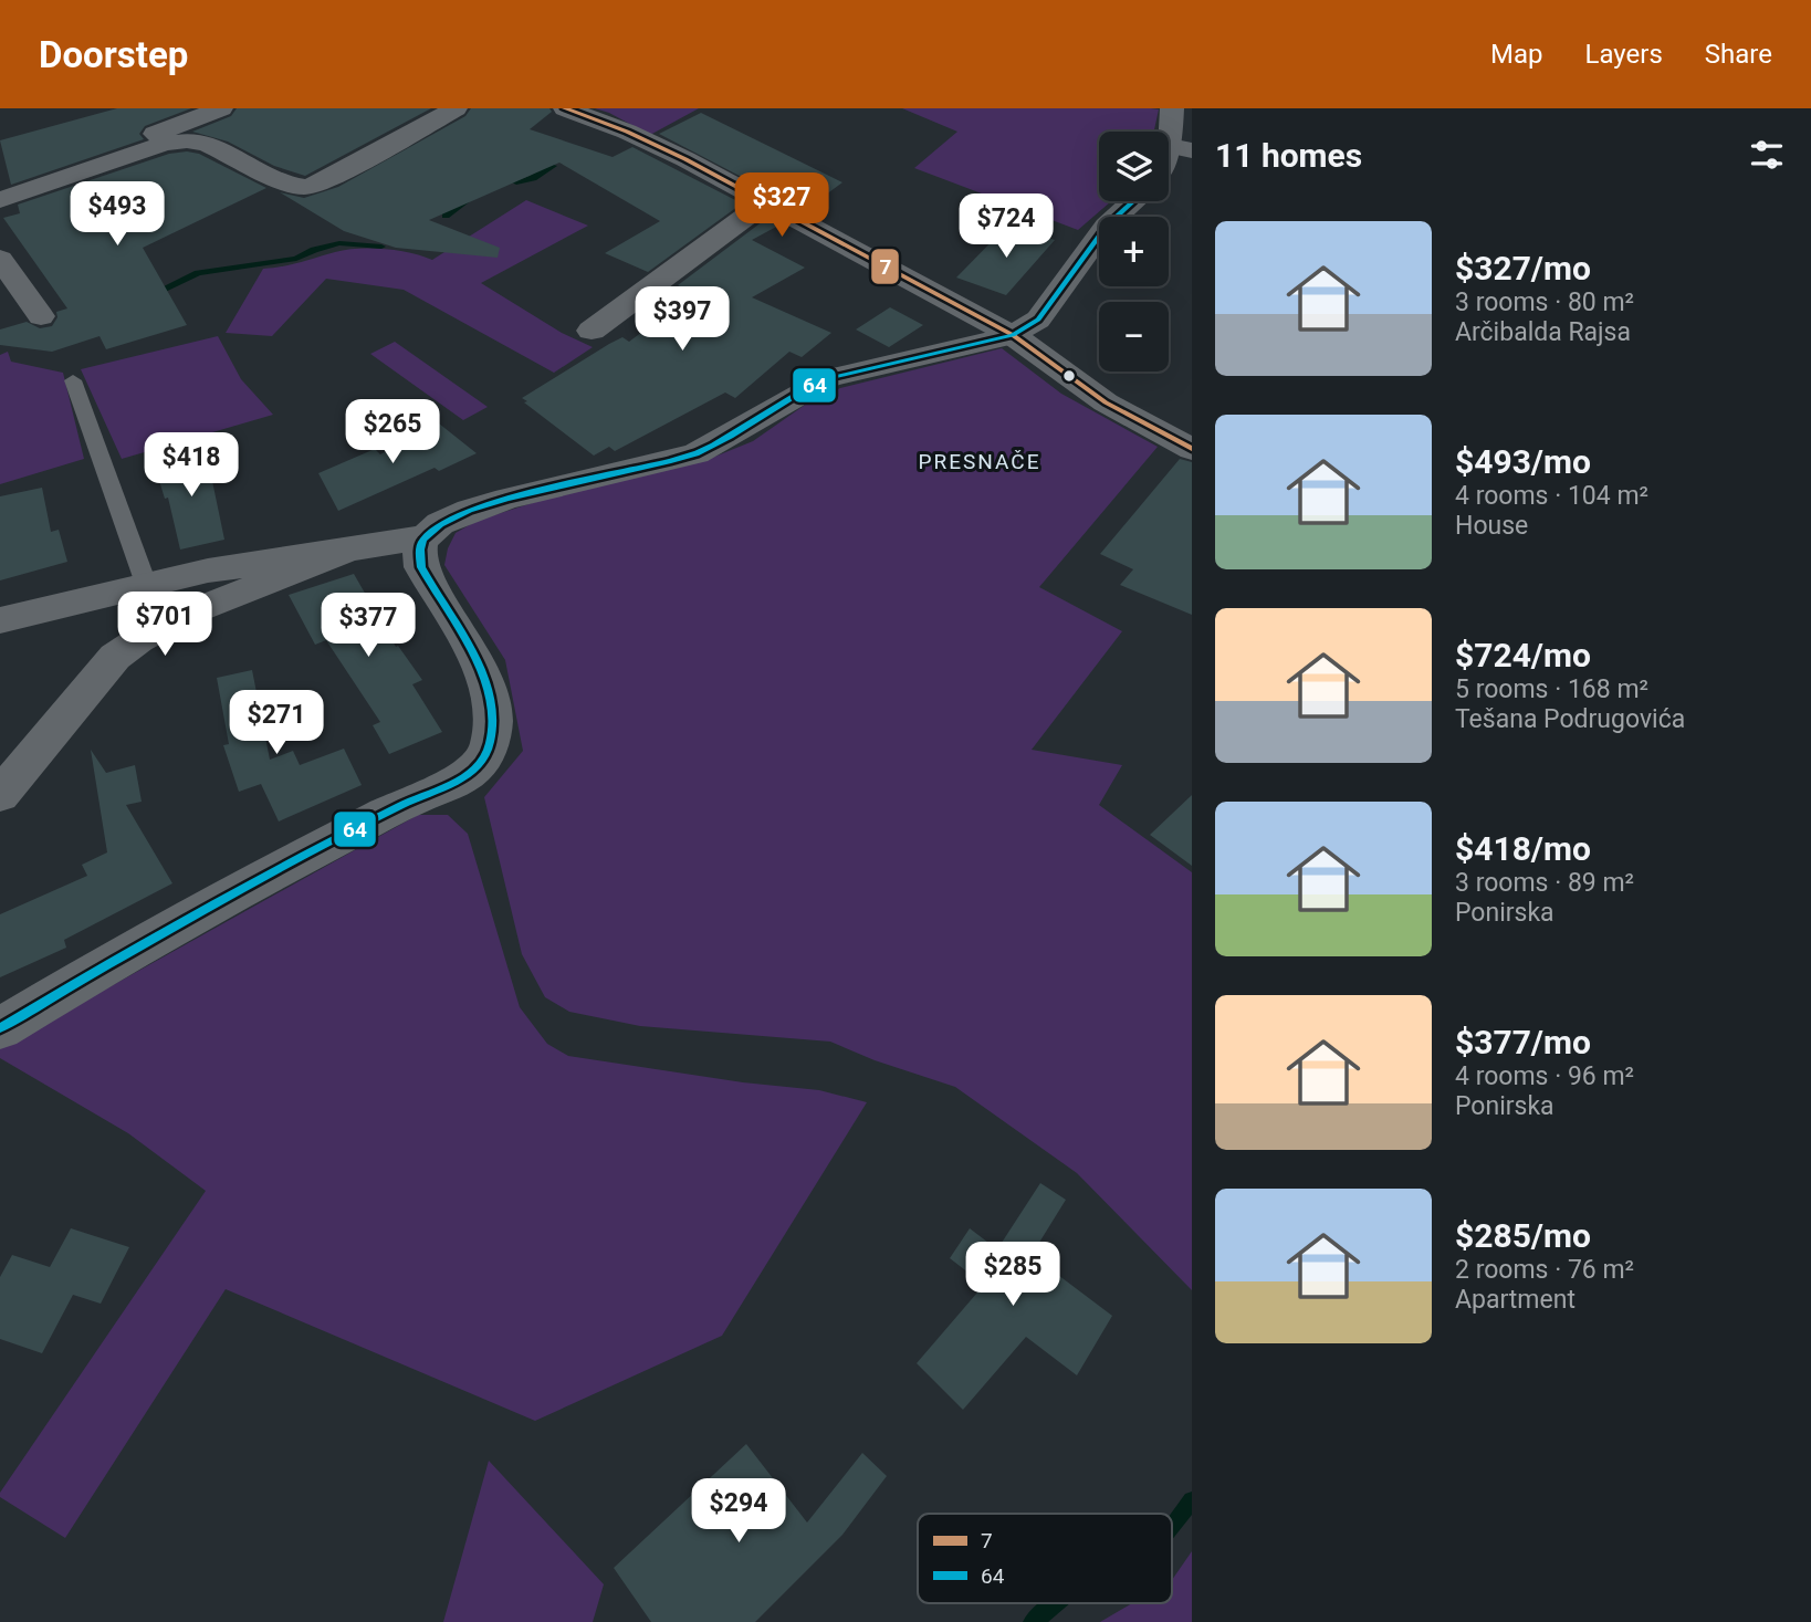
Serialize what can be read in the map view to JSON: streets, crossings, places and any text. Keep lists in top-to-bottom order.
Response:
{
  "districts": ["PRESNAČE"],
  "lines": ["transit line 7", "transit line 64"],
  "legend": ["7", "64"],
  "page": {
    "header": "Doorstep",
    "nav": ["Map", "Layers", "Share"],
    "heading": "11 homes",
    "map_buttons": ["+", "−"],
    "price": [
      "$327",
      "$493",
      "$724",
      "$397",
      "$265",
      "$418",
      "$701",
      "$377",
      "$271",
      "$285",
      "$294"
    ],
    "list": [
      {
        "name": "$327/mo",
        "note": "3 rooms · 80 m² · Arčibalda Rajsa"
      },
      {
        "name": "$493/mo",
        "note": "4 rooms · 104 m² · House"
      },
      {
        "name": "$724/mo",
        "note": "5 rooms · 168 m² · Tešana Podrugovića"
      },
      {
        "name": "$418/mo",
        "note": "3 rooms · 89 m² · Ponirska"
      },
      {
        "name": "$377/mo",
        "note": "4 rooms · 96 m² · Ponirska"
      },
      {
        "name": "$285/mo",
        "note": "2 rooms · 76 m² · Apartment"
      }
    ]
  }
}
